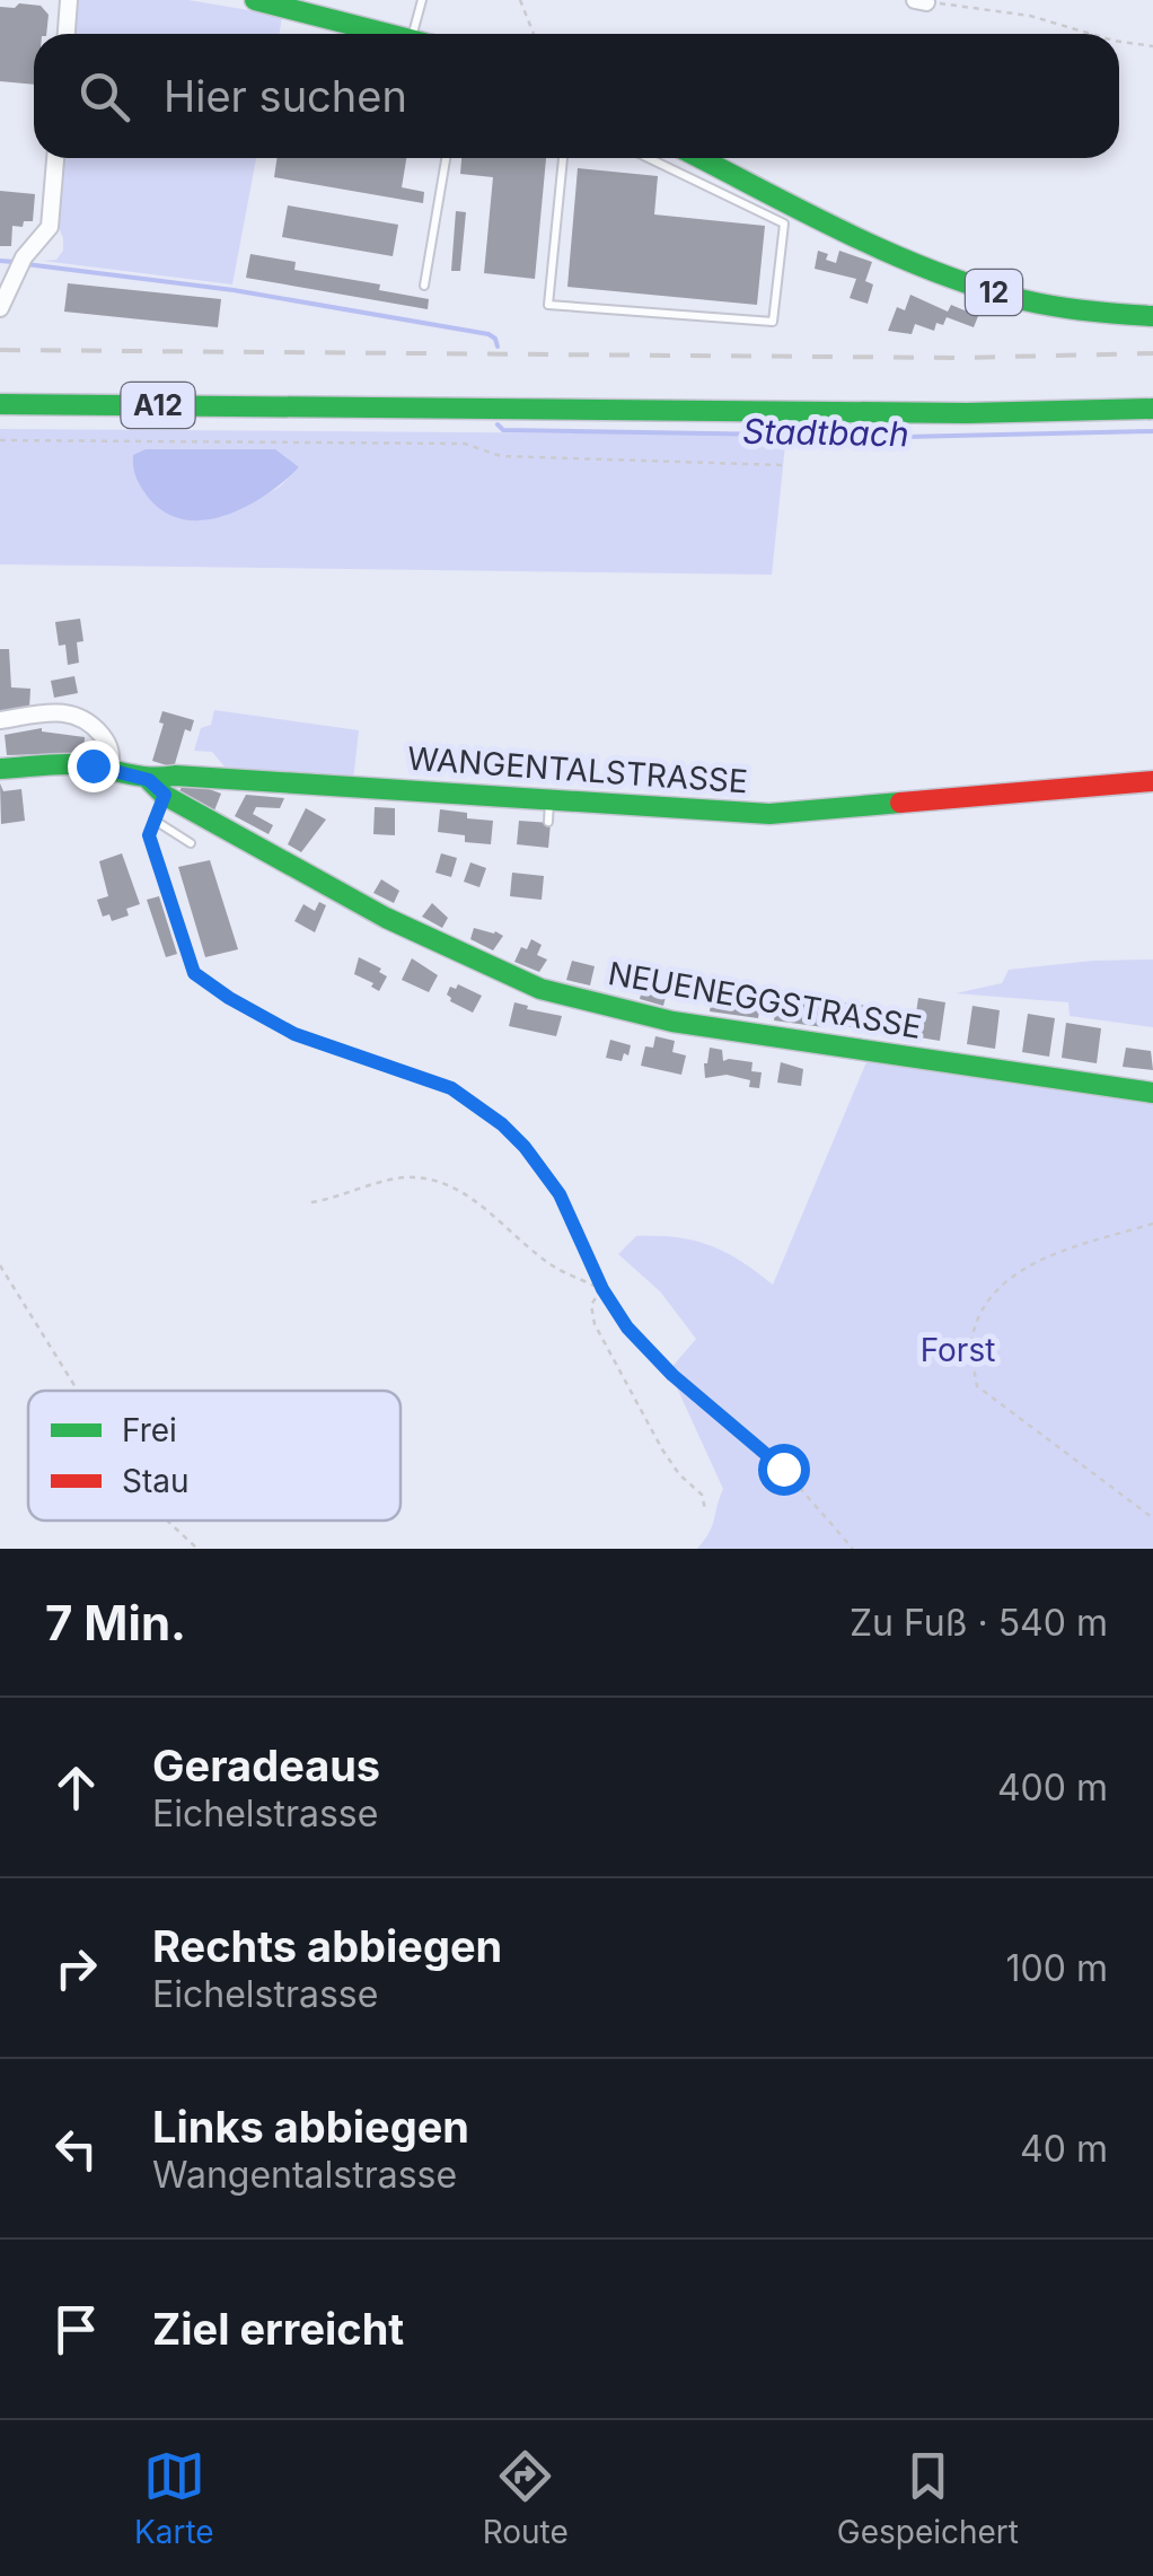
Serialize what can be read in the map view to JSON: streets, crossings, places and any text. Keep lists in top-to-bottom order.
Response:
{
  "streets": {
    "main road": [
      "12",
      "A12",
      "WANGENTALSTRASSE",
      "NEUENEGGSTRASSE"
    ]
  },
  "crossings": [
    ["WANGENTALSTRASSE", "NEUENEGGSTRASSE"]
  ],
  "water": ["Stadtbach"],
  "parks": ["Forst"],
  "legend": ["Frei", "Stau"],
  "page": {
    "search": "Hier suchen",
    "heading": ["7 Min.", "Zu Fuß · 540 m"],
    "list": [
      ["Geradeaus", "Eichelstrasse", "400 m"],
      ["Rechts abbiegen", "Eichelstrasse", "100 m"],
      ["Links abbiegen", "Wangentalstrasse", "40 m"],
      "Ziel erreicht"
    ],
    "nav": ["Karte", "Route", "Gespeichert"]
  }
}
